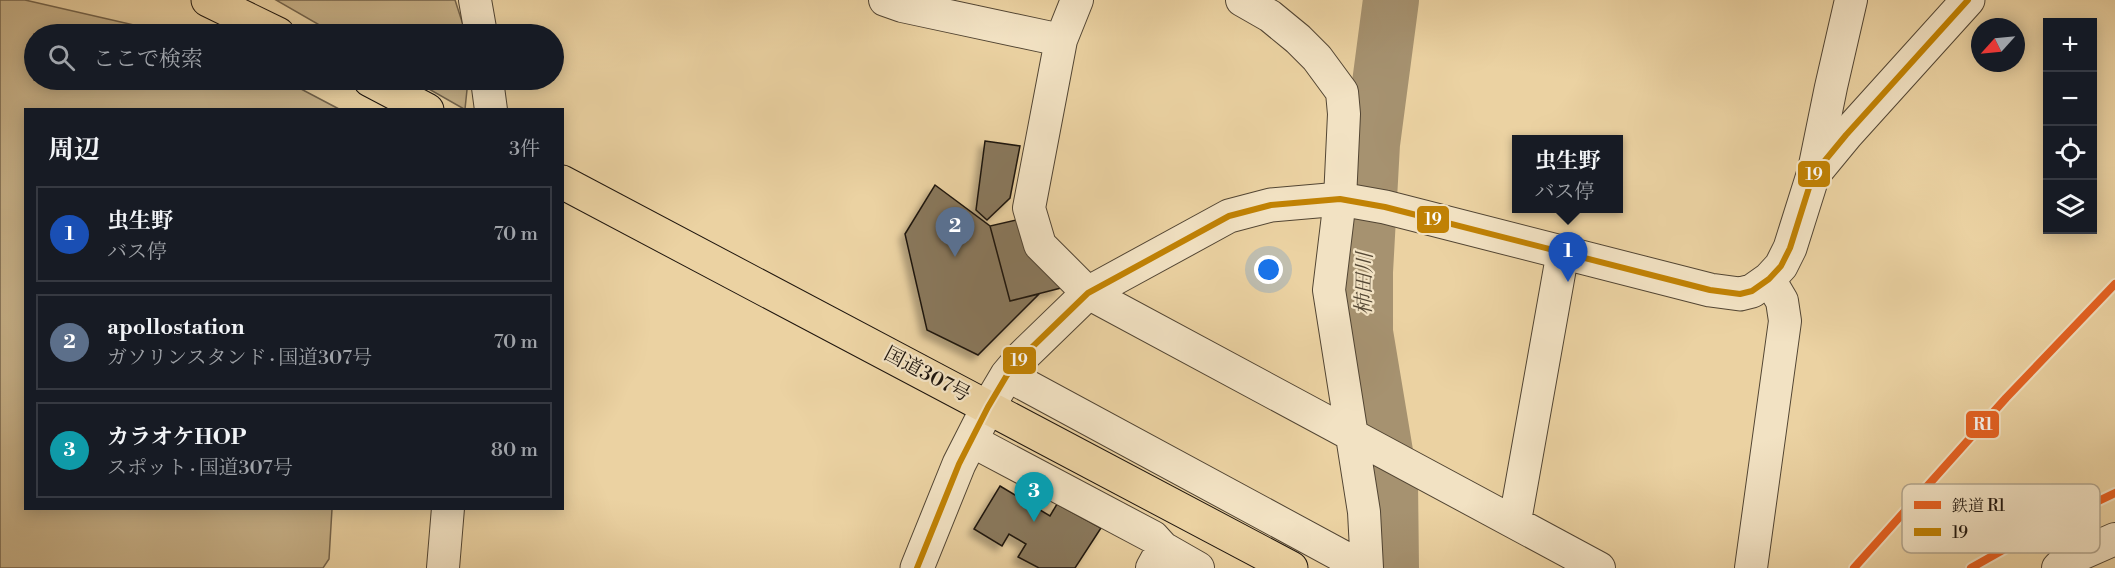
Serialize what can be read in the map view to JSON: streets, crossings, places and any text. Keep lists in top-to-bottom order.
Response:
{
  "streets": {
    "highway": ["国道307号"]
  },
  "water": ["柿田川"],
  "lines": ["transit line 19", "rail line R1"],
  "legend": ["鉄道 R1", "19"],
  "north": "bottom left",
  "page": {
    "map_buttons": ["+", "−"],
    "search": "ここで検索",
    "heading": ["周辺", "3件"],
    "popup": ["虫生野", "バス停"],
    "list": [
      {
        "mark": "1",
        "name": "虫生野",
        "note": "バス停",
        "value": "70 m"
      },
      {
        "mark": "2",
        "name": "apollostation",
        "note": "ガソリンスタンド · 国道307号",
        "value": "70 m"
      },
      {
        "mark": "3",
        "name": "カラオケHOP",
        "note": "スポット · 国道307号",
        "value": "80 m"
      }
    ],
    "pins": ["2", "1", "3"]
  }
}
